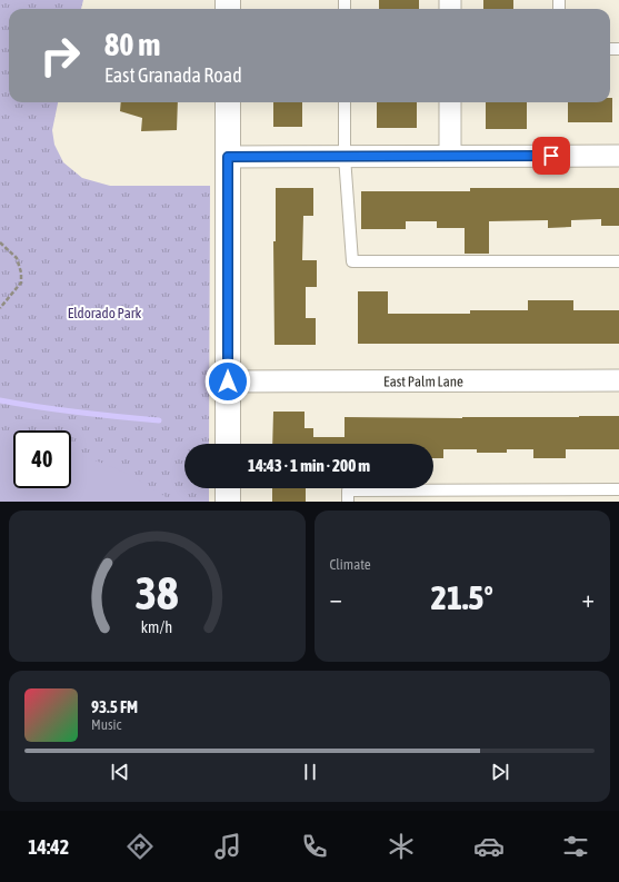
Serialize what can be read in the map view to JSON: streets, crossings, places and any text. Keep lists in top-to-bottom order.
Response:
{
  "streets": {
    "street": ["East Palm Lane"]
  },
  "parks": ["Eldorado Park"],
  "page": {
    "turn": ["80 m", "East Granada Road"],
    "limit": "40",
    "trip": "14:43 · 1 min · 200 m",
    "tile": "Climate",
    "heat": ["−", "21.5°", "+"],
    "song": ["93.5 FM", "Music"],
    "tabs": "14:42",
    "gauge": ["38", "km/h"]
  }
}
